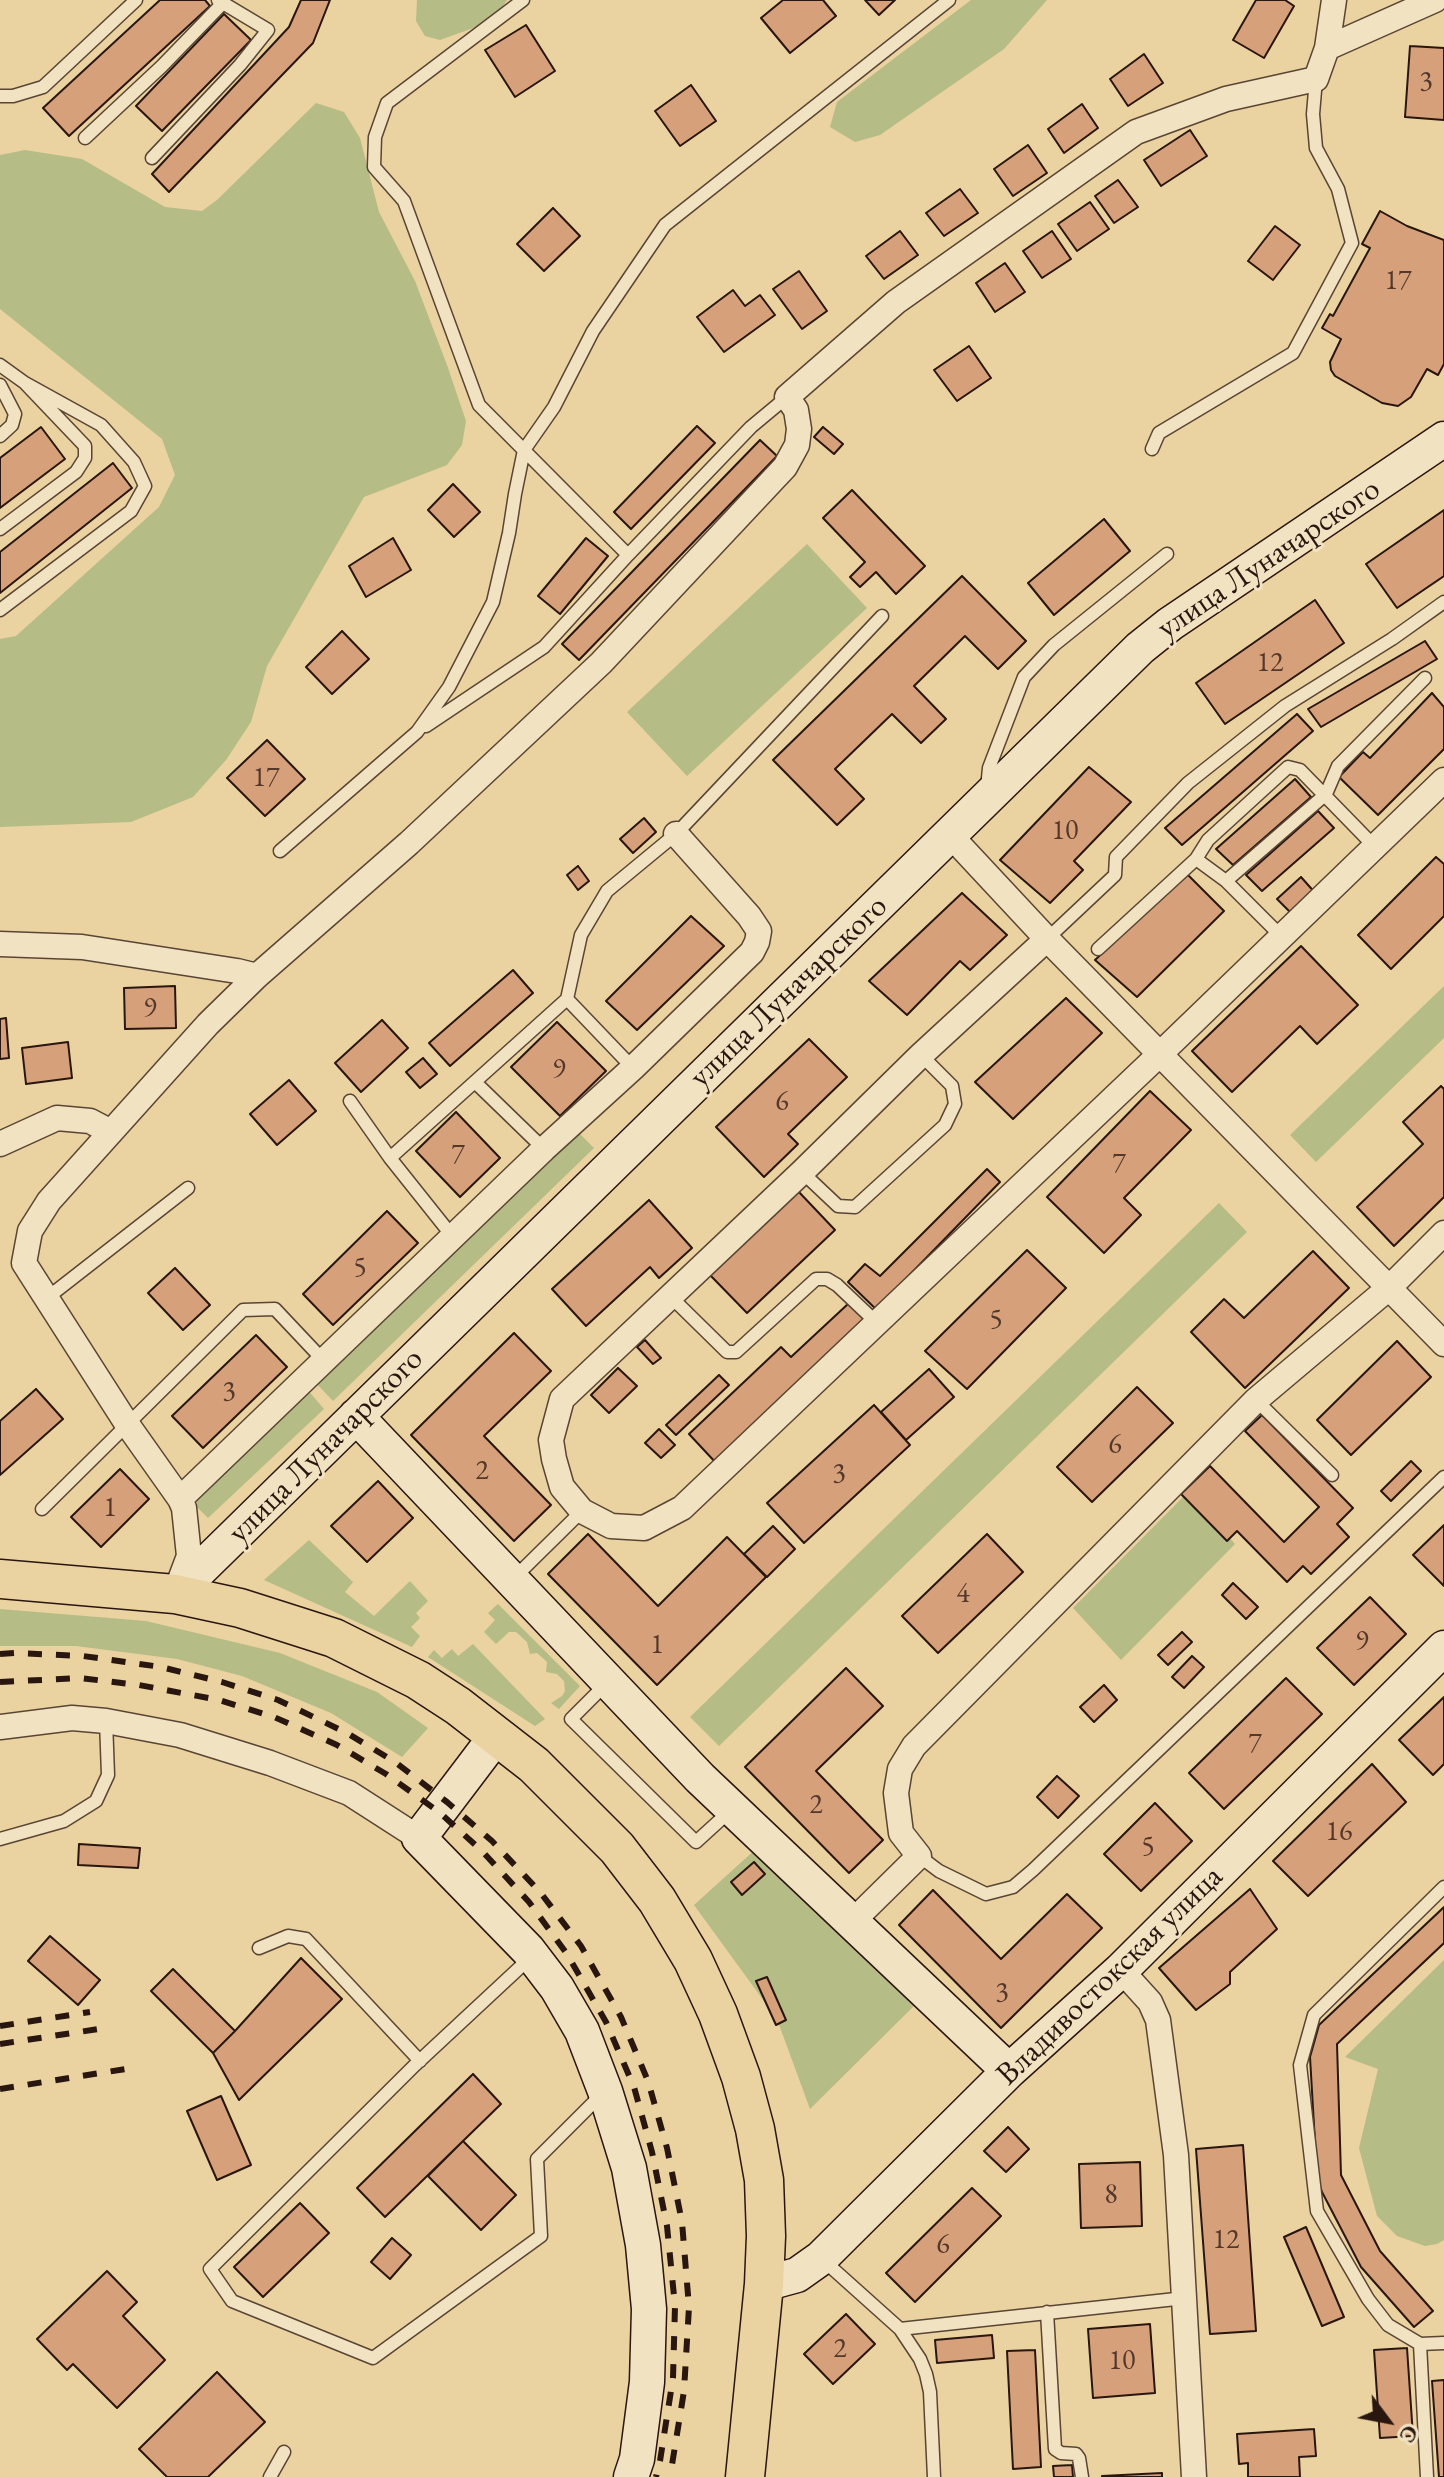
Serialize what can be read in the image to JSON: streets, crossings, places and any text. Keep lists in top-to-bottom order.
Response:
{
  "streets": {
    "main road": ["улица Луначарского", "Владивостокская улица"]
  },
  "house_numbers": [
    "3",
    "17",
    "12",
    "17",
    "10",
    "9",
    "9",
    "6",
    "7",
    "7",
    "5",
    "5",
    "3",
    "6",
    "2",
    "3",
    "1",
    "4",
    "9",
    "1",
    "7",
    "2",
    "16",
    "5",
    "3",
    "8",
    "12",
    "6",
    "2",
    "10"
  ],
  "north": "bottom right"
}
